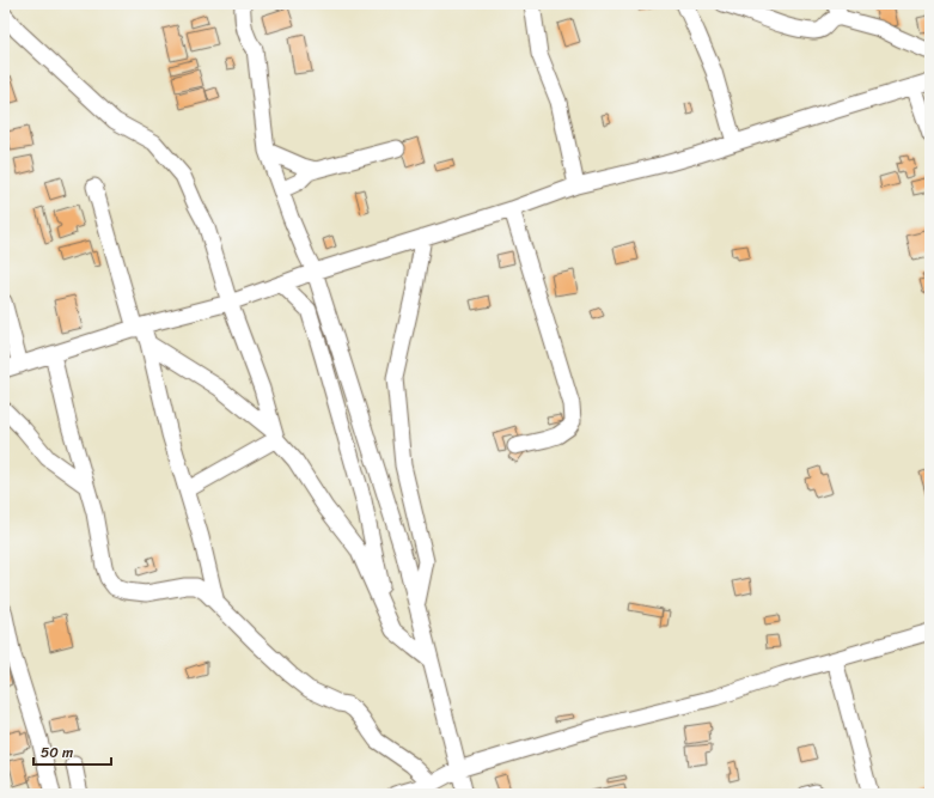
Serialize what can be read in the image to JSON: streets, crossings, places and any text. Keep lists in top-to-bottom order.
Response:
{
  "scale_bar": "50 m"
}
